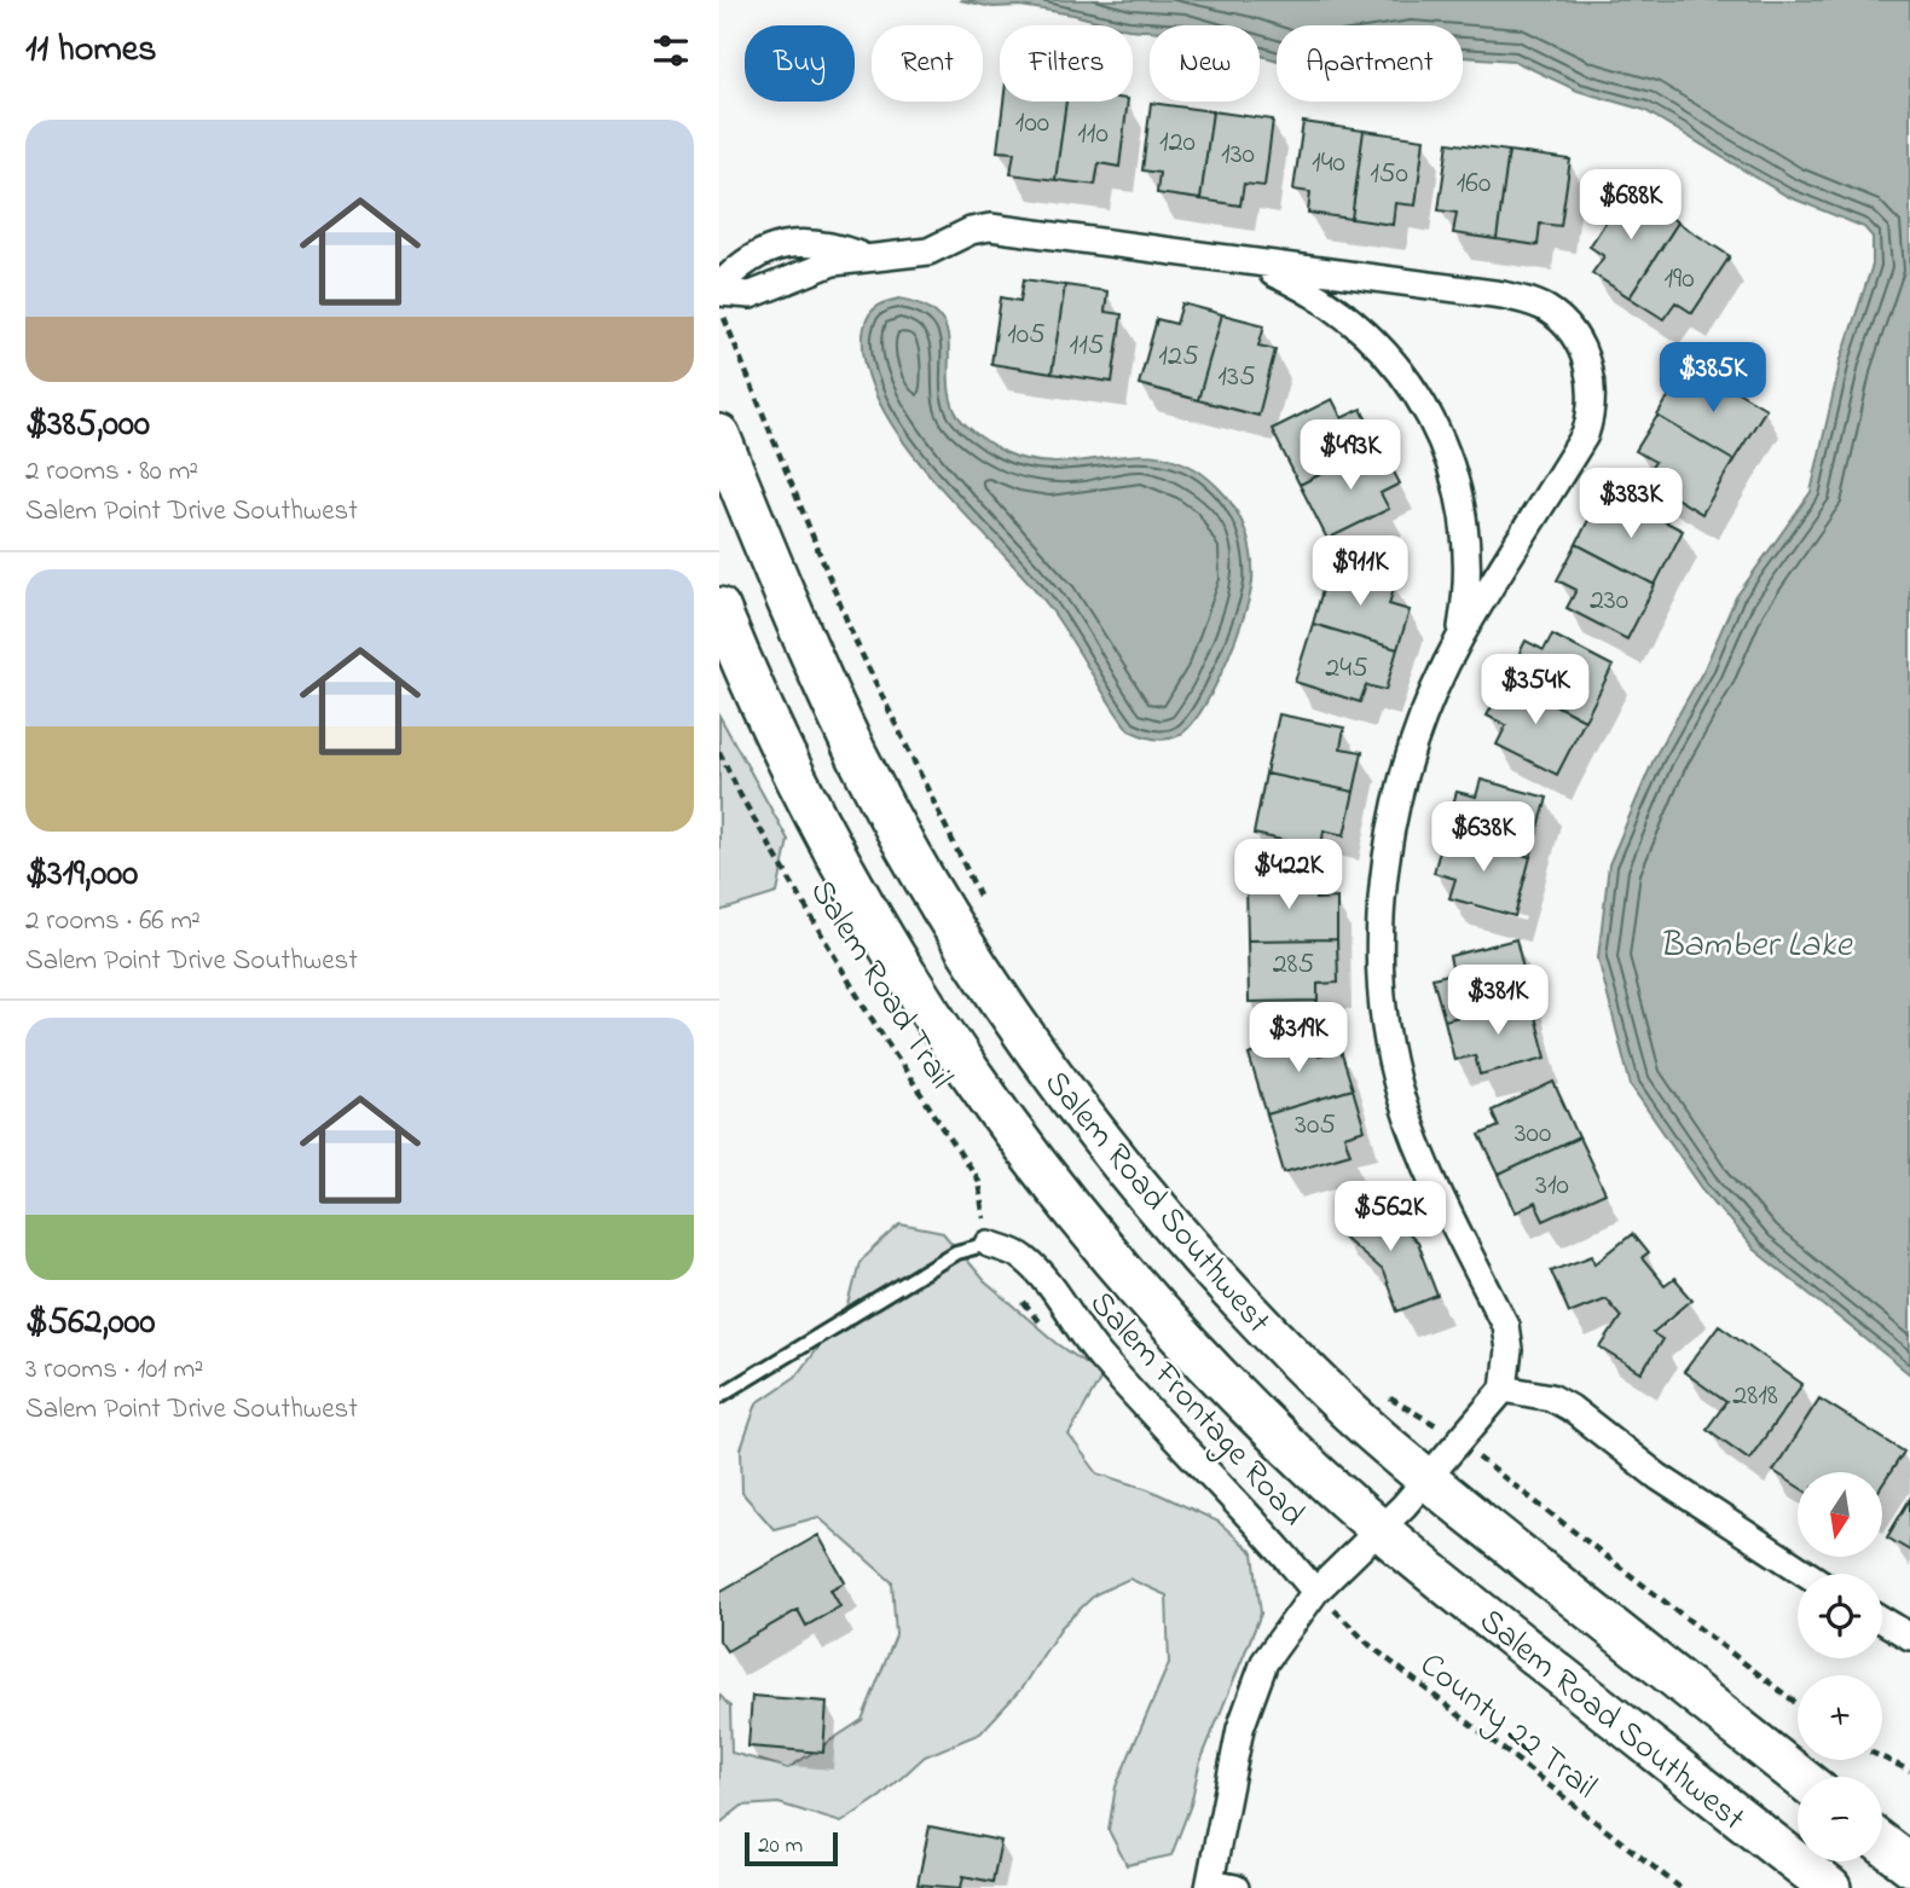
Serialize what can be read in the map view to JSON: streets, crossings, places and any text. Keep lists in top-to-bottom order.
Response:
{
  "streets": {
    "main road": ["Salem Road Southwest"],
    "street": ["Salem Frontage Road"],
    "path": ["Salem Road Trail", "County 22 Trail"]
  },
  "crossings": [
    ["Salem Road Trail", "Salem Frontage Road"],
    ["Salem Frontage Road", "County 22 Trail"]
  ],
  "water": ["Bamber Lake"],
  "house_numbers": [
    "100",
    "110",
    "120",
    "130",
    "140",
    "150",
    "160",
    "190",
    "105",
    "115",
    "125",
    "135",
    "230",
    "245",
    "285",
    "305",
    "300",
    "310",
    "2818"
  ],
  "scale_bar": "20 m",
  "north": "bottom",
  "page": {
    "heading": "11 homes",
    "chip": [
      "Buy",
      "Rent",
      "Filters",
      "New",
      "Apartment"
    ],
    "list": [
      {
        "name": "$385,000",
        "note": "2 rooms · 80 m² · Salem Point Drive Southwest"
      },
      {
        "name": "$319,000",
        "note": "2 rooms · 66 m² · Salem Point Drive Southwest"
      },
      {
        "name": "$562,000",
        "note": "3 rooms · 101 m² · Salem Point Drive Southwest"
      }
    ],
    "price": [
      "$688K",
      "$385K",
      "$493K",
      "$383K",
      "$911K",
      "$354K",
      "$638K",
      "$422K",
      "$381K",
      "$319K",
      "$562K"
    ],
    "map_buttons": ["+", "−"],
    "scale": "20 m"
  }
}
